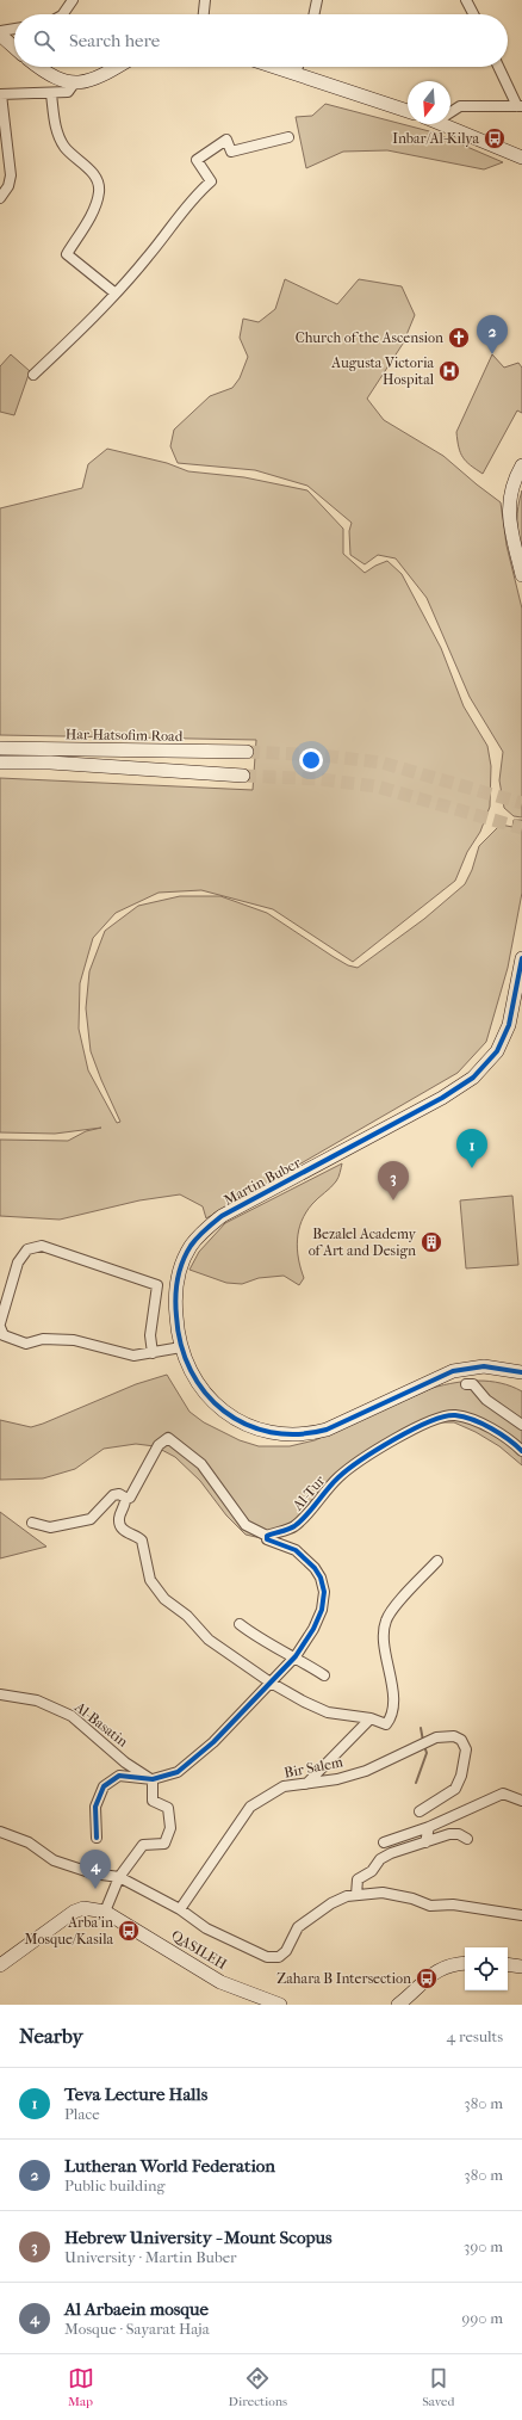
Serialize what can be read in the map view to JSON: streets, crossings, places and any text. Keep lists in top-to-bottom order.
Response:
{
  "streets": {
    "street": [
      "Har Hatsofim Road",
      "Martin Buber",
      "Al-Tur",
      "Al-Basatin",
      "Bir Salem",
      "QASILEH"
    ]
  },
  "places": {
    "bus stop": ["Inbar/Al-Kilya", "Arba'in Mosque/Kasila", "Zahara B Intersection"],
    "church": ["Church of the Ascension"],
    "hospital": ["Augusta Victoria Hospital"],
    "building": ["Bezalel Academy of Art and Design"]
  },
  "north": "bottom",
  "page": {
    "search": "Search here",
    "pins": [
      "2",
      "1",
      "3",
      "4"
    ],
    "heading": ["Nearby", "4 results"],
    "list": [
      {
        "mark": "1",
        "name": "Teva Lecture Halls",
        "note": "Place",
        "value": "380 m"
      },
      {
        "mark": "2",
        "name": "Lutheran World Federation",
        "note": "Public building",
        "value": "380 m"
      },
      {
        "mark": "3",
        "name": "Hebrew University - Mount Scopus",
        "note": "University · Martin Buber",
        "value": "390 m"
      },
      {
        "mark": "4",
        "name": "Al Arbaein mosque",
        "note": "Mosque · Sayarat Haja",
        "value": "990 m"
      }
    ],
    "nav": ["Map", "Directions", "Saved"]
  }
}
